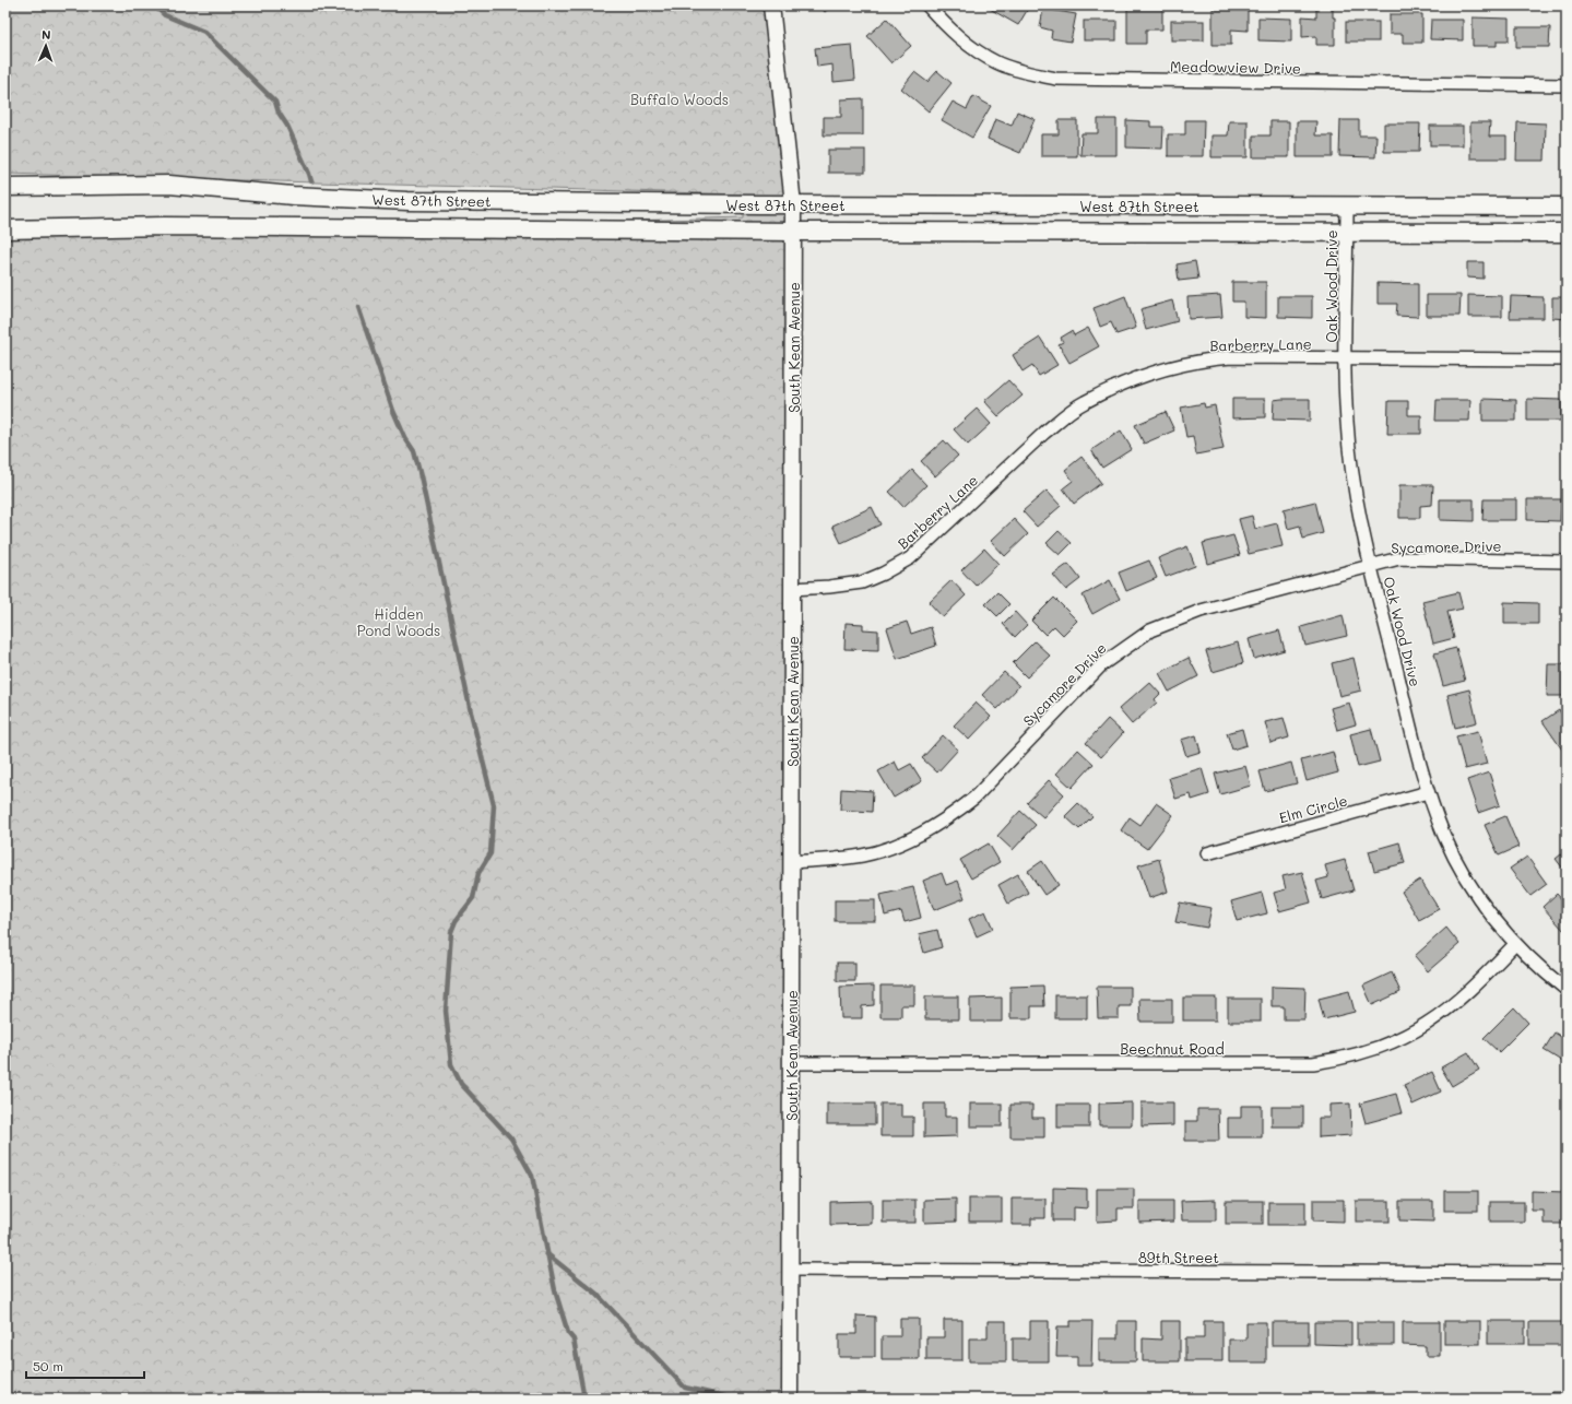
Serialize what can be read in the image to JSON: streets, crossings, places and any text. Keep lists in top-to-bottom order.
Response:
{
  "streets": {
    "main road": ["West 87th Street"],
    "street": [
      "Meadowview Drive",
      "Oak Wood Drive",
      "Barberry Lane",
      "South Kean Avenue",
      "Sycamore Drive",
      "Elm Circle",
      "Beechnut Road",
      "89th Street"
    ]
  },
  "crossings": [
    ["West 87th Street", "Oak Wood Drive"],
    ["West 87th Street", "South Kean Avenue"],
    ["Oak Wood Drive", "Barberry Lane"],
    ["Oak Wood Drive", "Sycamore Drive"],
    ["Oak Wood Drive", "Elm Circle"],
    ["Oak Wood Drive", "Beechnut Road"],
    ["Barberry Lane", "South Kean Avenue"],
    ["South Kean Avenue", "Sycamore Drive"],
    ["South Kean Avenue", "Beechnut Road"],
    ["South Kean Avenue", "89th Street"]
  ],
  "parks": ["Buffalo Woods", "Hidden Pond Woods"],
  "scale_bar": "50 m",
  "north": "top"
}
